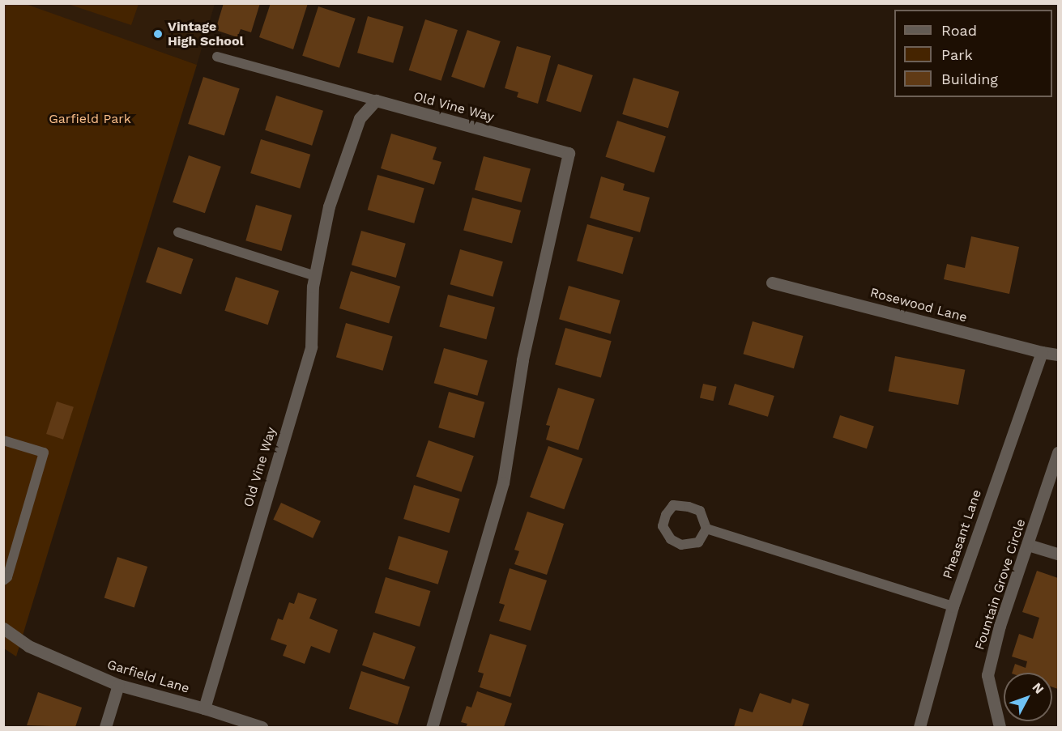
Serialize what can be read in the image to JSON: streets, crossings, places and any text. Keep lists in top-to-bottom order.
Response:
{
  "streets": {
    "street": [
      "Old Vine Way",
      "Rosewood Lane",
      "Pheasant Lane",
      "Fountain Grove Circle",
      "Garfield Lane"
    ]
  },
  "crossings": [
    ["Old Vine Way", "Garfield Lane"],
    ["Rosewood Lane", "Pheasant Lane"]
  ],
  "parks": ["Garfield Park"],
  "places": ["Vintage High School"],
  "legend": ["Road", "Park", "Building"],
  "north": "top right"
}
